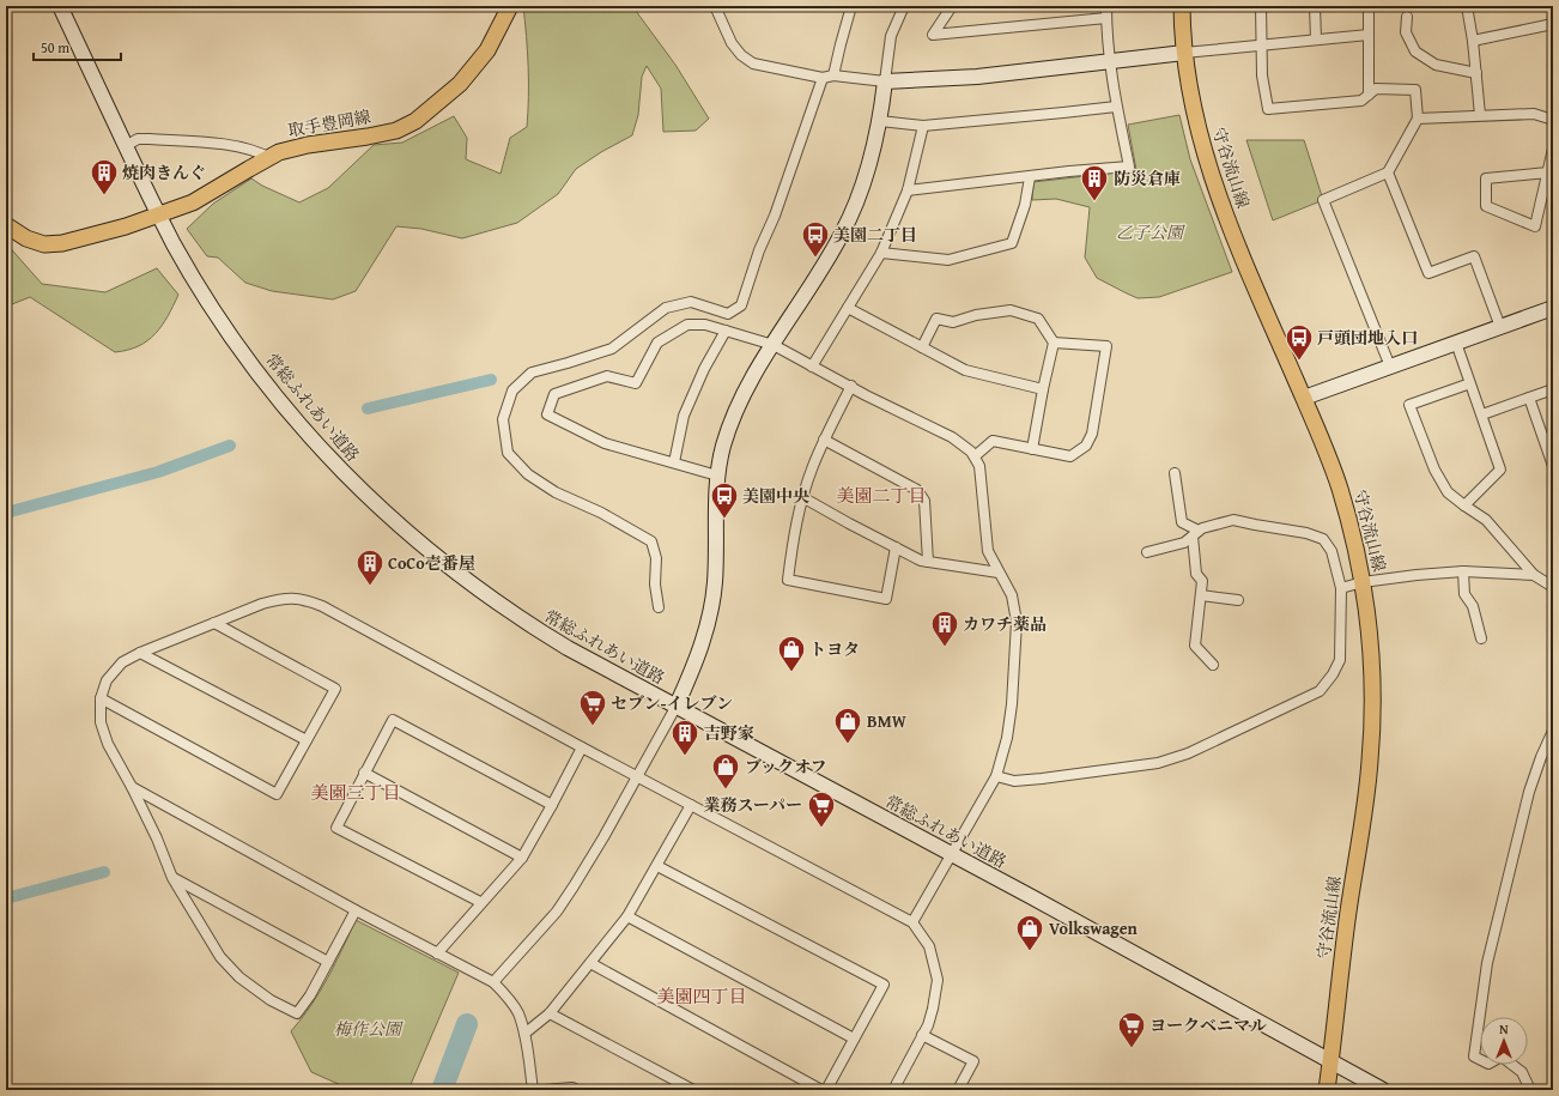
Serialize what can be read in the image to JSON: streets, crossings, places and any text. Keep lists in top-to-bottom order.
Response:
{
  "streets": {
    "main road": ["取手豊岡線", "守谷流山線"],
    "street": ["常総ふれあい道路"]
  },
  "crossings": [
    ["取手豊岡線", "常総ふれあい道路"],
    ["守谷流山線", "常総ふれあい道路"]
  ],
  "districts": ["美園二丁目", "美園三丁目", "美園四丁目"],
  "parks": ["乙子公園", "梅作公園"],
  "places": {
    "building": [
      "焼肉きんぐ",
      "防災倉庫",
      "CoCo壱番屋",
      "カワチ薬品",
      "吉野家"
    ],
    "bus stop": ["美園二丁目", "戸頭団地入口", "美園中央"],
    "shop": [
      "トヨタ",
      "BMW",
      "ブックオフ",
      "Volkswagen"
    ],
    "supermarket": ["セブン-イレブン", "業務スーパー", "ヨークベニマル"]
  },
  "scale_bar": "50 m",
  "north": "top"
}
